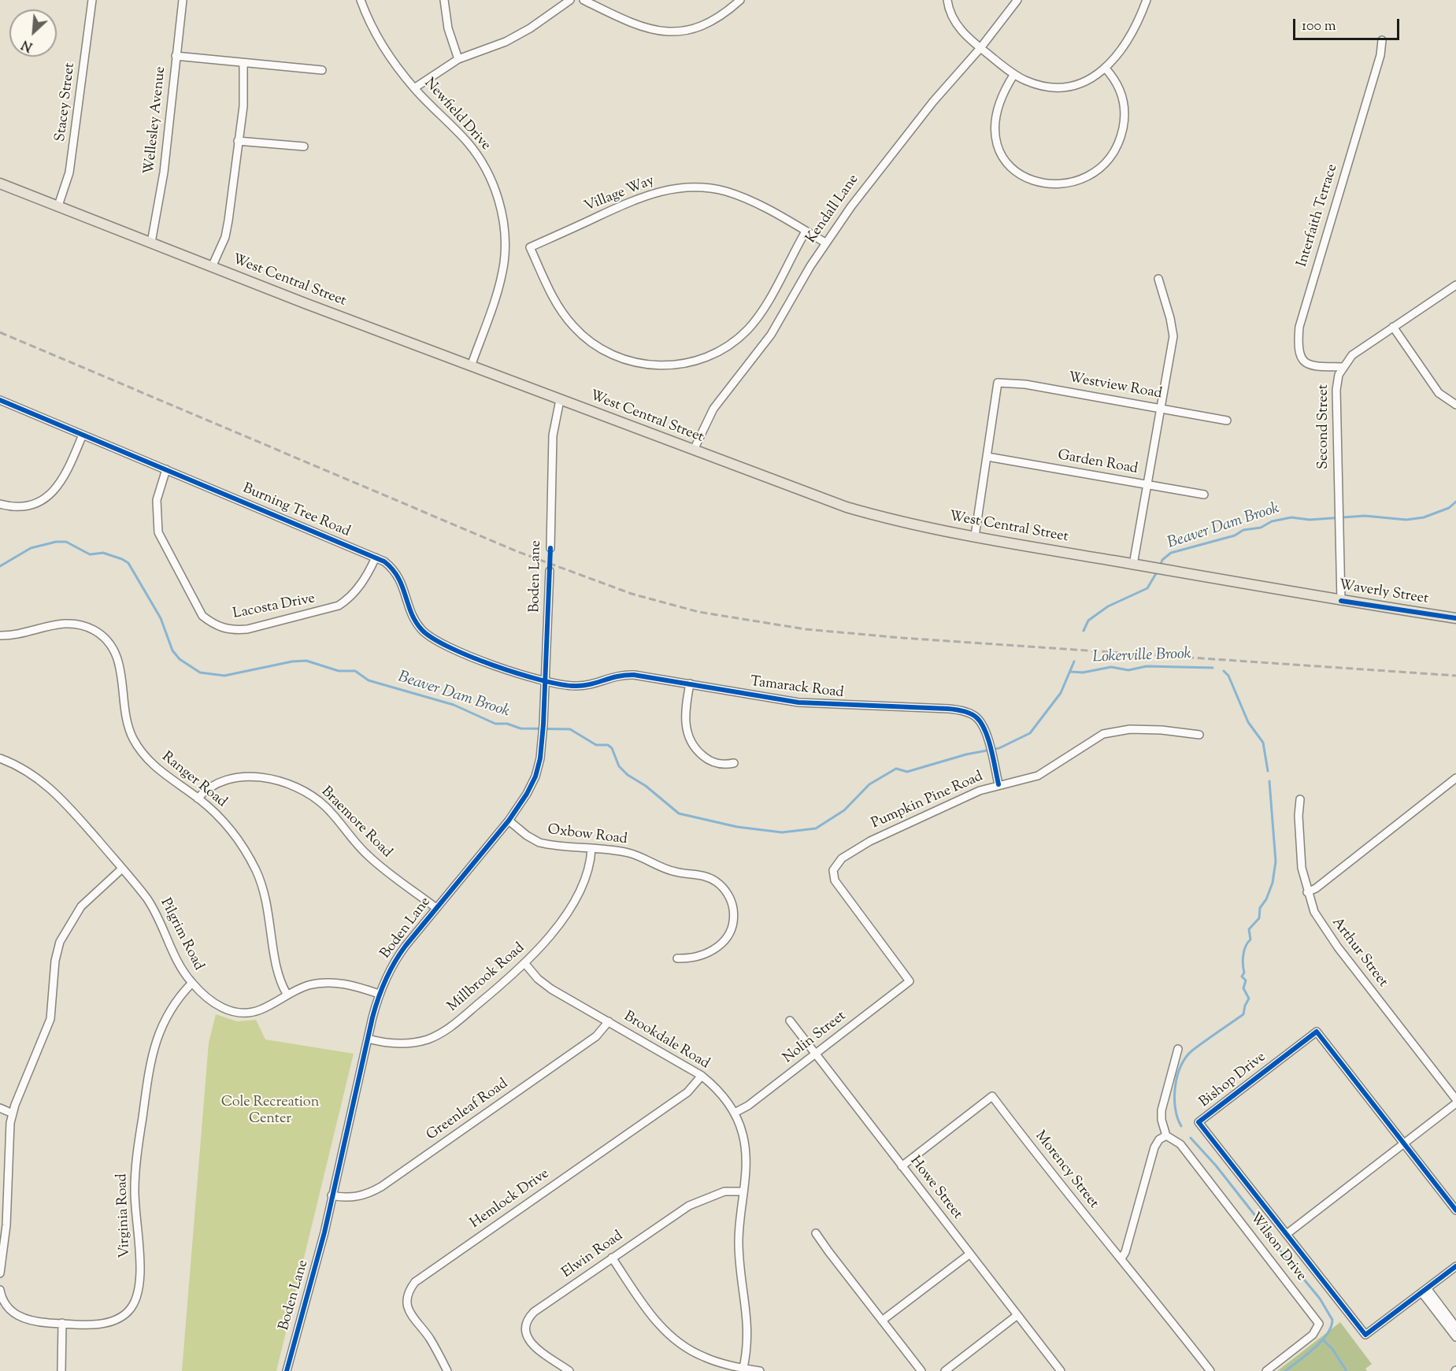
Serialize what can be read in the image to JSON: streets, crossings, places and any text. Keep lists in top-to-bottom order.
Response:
{
  "streets": {
    "main road": ["West Central Street", "Waverly Street"],
    "street": [
      "Stacey Street",
      "Newfield Drive",
      "Wellesley Avenue",
      "Village Way",
      "Kendall Lane",
      "Interfaith Terrace",
      "Westview Road",
      "Second Street",
      "Garden Road",
      "Burning Tree Road",
      "Boden Lane",
      "Lacosta Drive",
      "Tamarack Road",
      "Ranger Road",
      "Pumpkin Pine Road",
      "Braemore Road",
      "Oxbow Road",
      "Pilgrim Road",
      "Arthur Street",
      "Millbrook Road",
      "Nolin Street",
      "Brookdale Road",
      "Bishop Drive",
      "Greenleaf Road",
      "Morency Street",
      "Howe Street",
      "Hemlock Drive",
      "Virginia Road",
      "Wilson Drive",
      "Elwin Road"
    ]
  },
  "crossings": [
    ["Stacey Street", "West Central Street"],
    ["Newfield Drive", "West Central Street"],
    ["Wellesley Avenue", "West Central Street"],
    ["Village Way", "Kendall Lane"],
    ["Kendall Lane", "West Central Street"],
    ["Interfaith Terrace", "Second Street"],
    ["West Central Street", "Boden Lane"],
    ["West Central Street", "Waverly Street"],
    ["Westview Road", "Garden Road"],
    ["Second Street", "Waverly Street"],
    ["Burning Tree Road", "Boden Lane"],
    ["Burning Tree Road", "Lacosta Drive"],
    ["Burning Tree Road", "Tamarack Road"],
    ["Boden Lane", "Tamarack Road"],
    ["Boden Lane", "Braemore Road"],
    ["Boden Lane", "Oxbow Road"],
    ["Boden Lane", "Pilgrim Road"],
    ["Boden Lane", "Millbrook Road"],
    ["Boden Lane", "Greenleaf Road"],
    ["Tamarack Road", "Pumpkin Pine Road"],
    ["Ranger Road", "Braemore Road"],
    ["Ranger Road", "Pilgrim Road"],
    ["Pumpkin Pine Road", "Nolin Street"],
    ["Oxbow Road", "Millbrook Road"],
    ["Pilgrim Road", "Virginia Road"],
    ["Millbrook Road", "Brookdale Road"],
    ["Nolin Street", "Brookdale Road"],
    ["Nolin Street", "Howe Street"],
    ["Brookdale Road", "Greenleaf Road"],
    ["Brookdale Road", "Hemlock Drive"],
    ["Brookdale Road", "Elwin Road"],
    ["Morency Street", "Howe Street"]
  ],
  "water": ["Beaver Dam Brook", "Lokerville Brook"],
  "parks": ["Cole Recreation Center"],
  "scale_bar": "100 m",
  "north": "bottom left"
}
